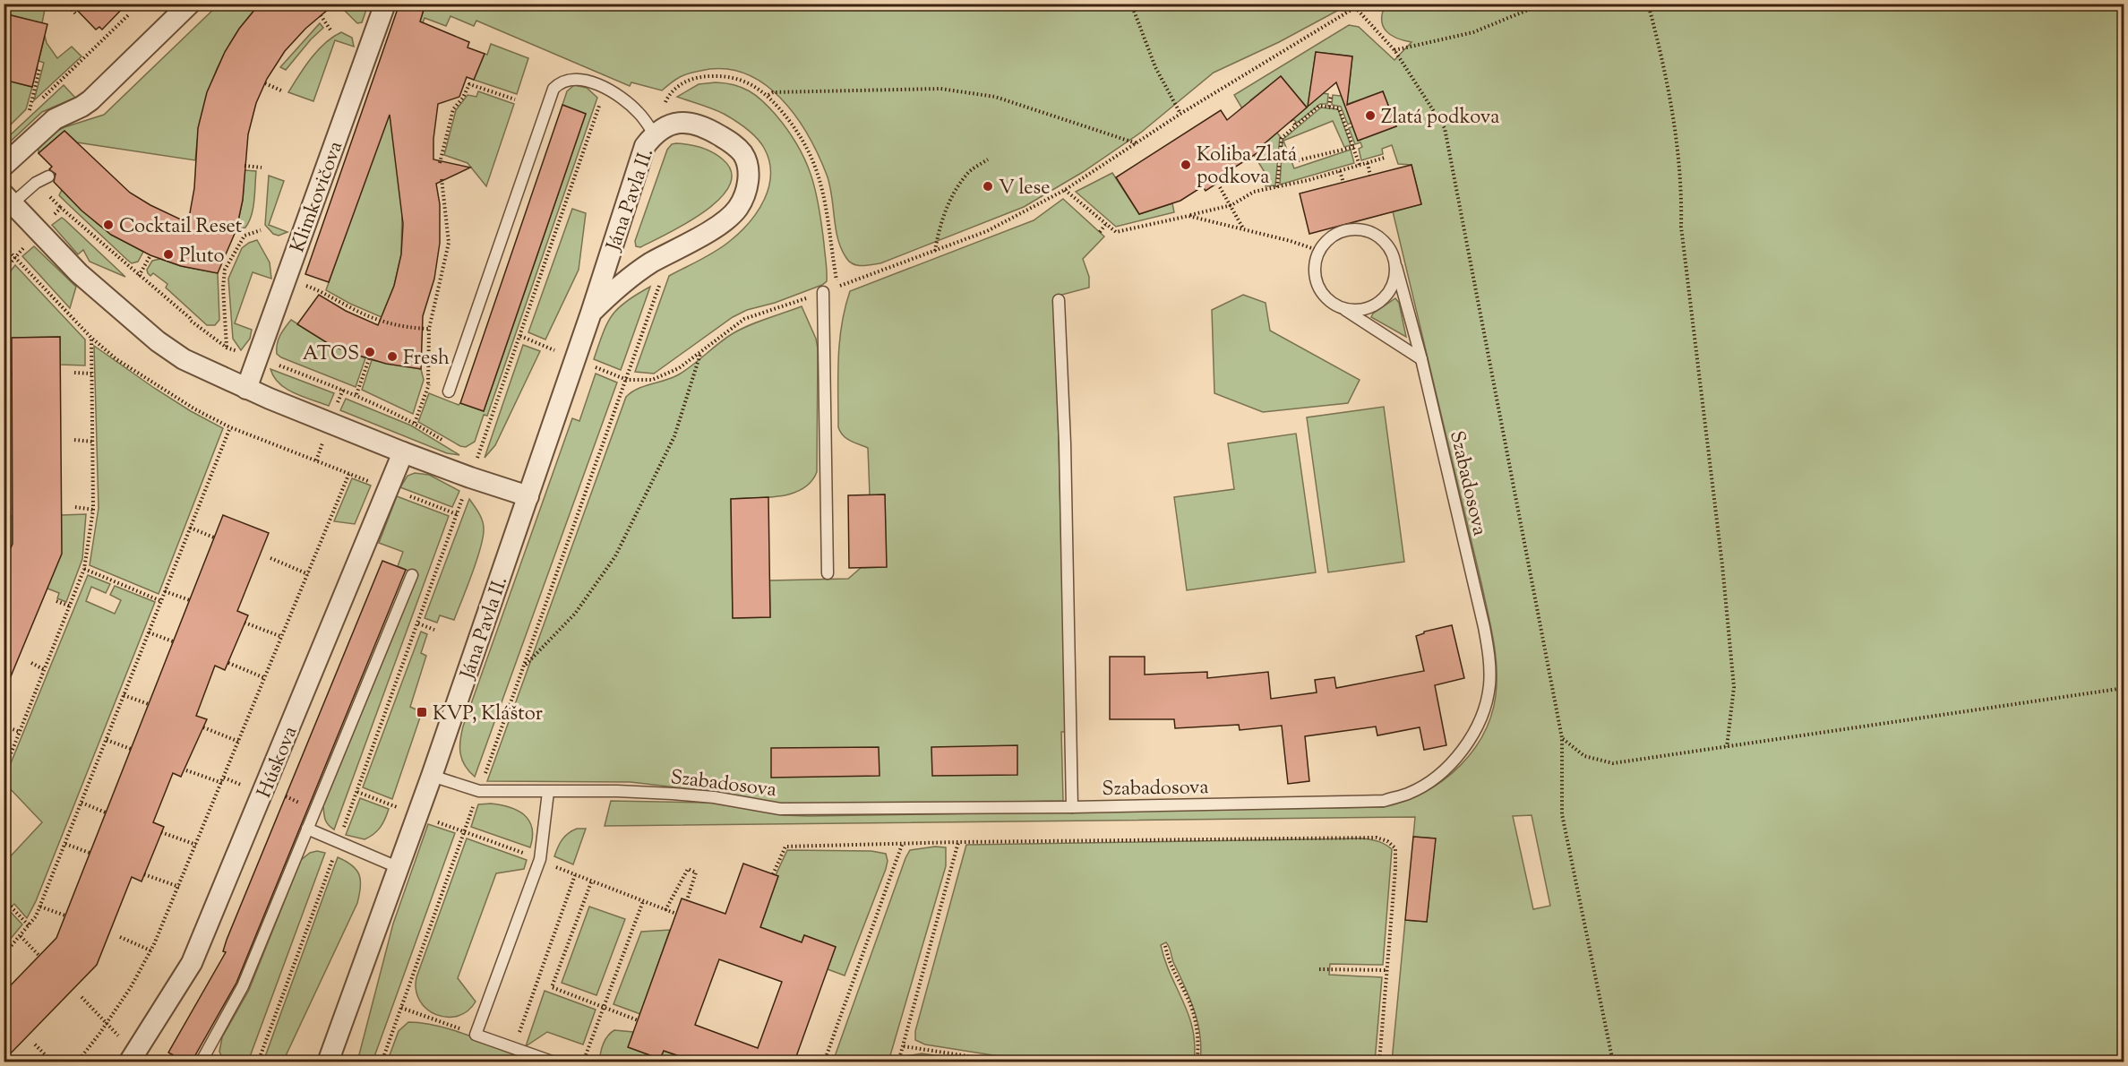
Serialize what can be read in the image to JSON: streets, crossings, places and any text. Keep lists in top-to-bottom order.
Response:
{
  "streets": {
    "street": ["Klimkovičova", "Jána Pavla II.", "Húskova"],
    "lane": ["Szabadosova"]
  },
  "crossings": [
    ["Jána Pavla II.", "Szabadosova"]
  ],
  "places": {
    "other": [
      "Zlatá podkova",
      "Koliba Zlatá podkova",
      "V lese",
      "Cocktail Reset",
      "Pluto",
      "ATOS",
      "Fresh"
    ],
    "transit": ["KVP, Kláštor"]
  }
}
